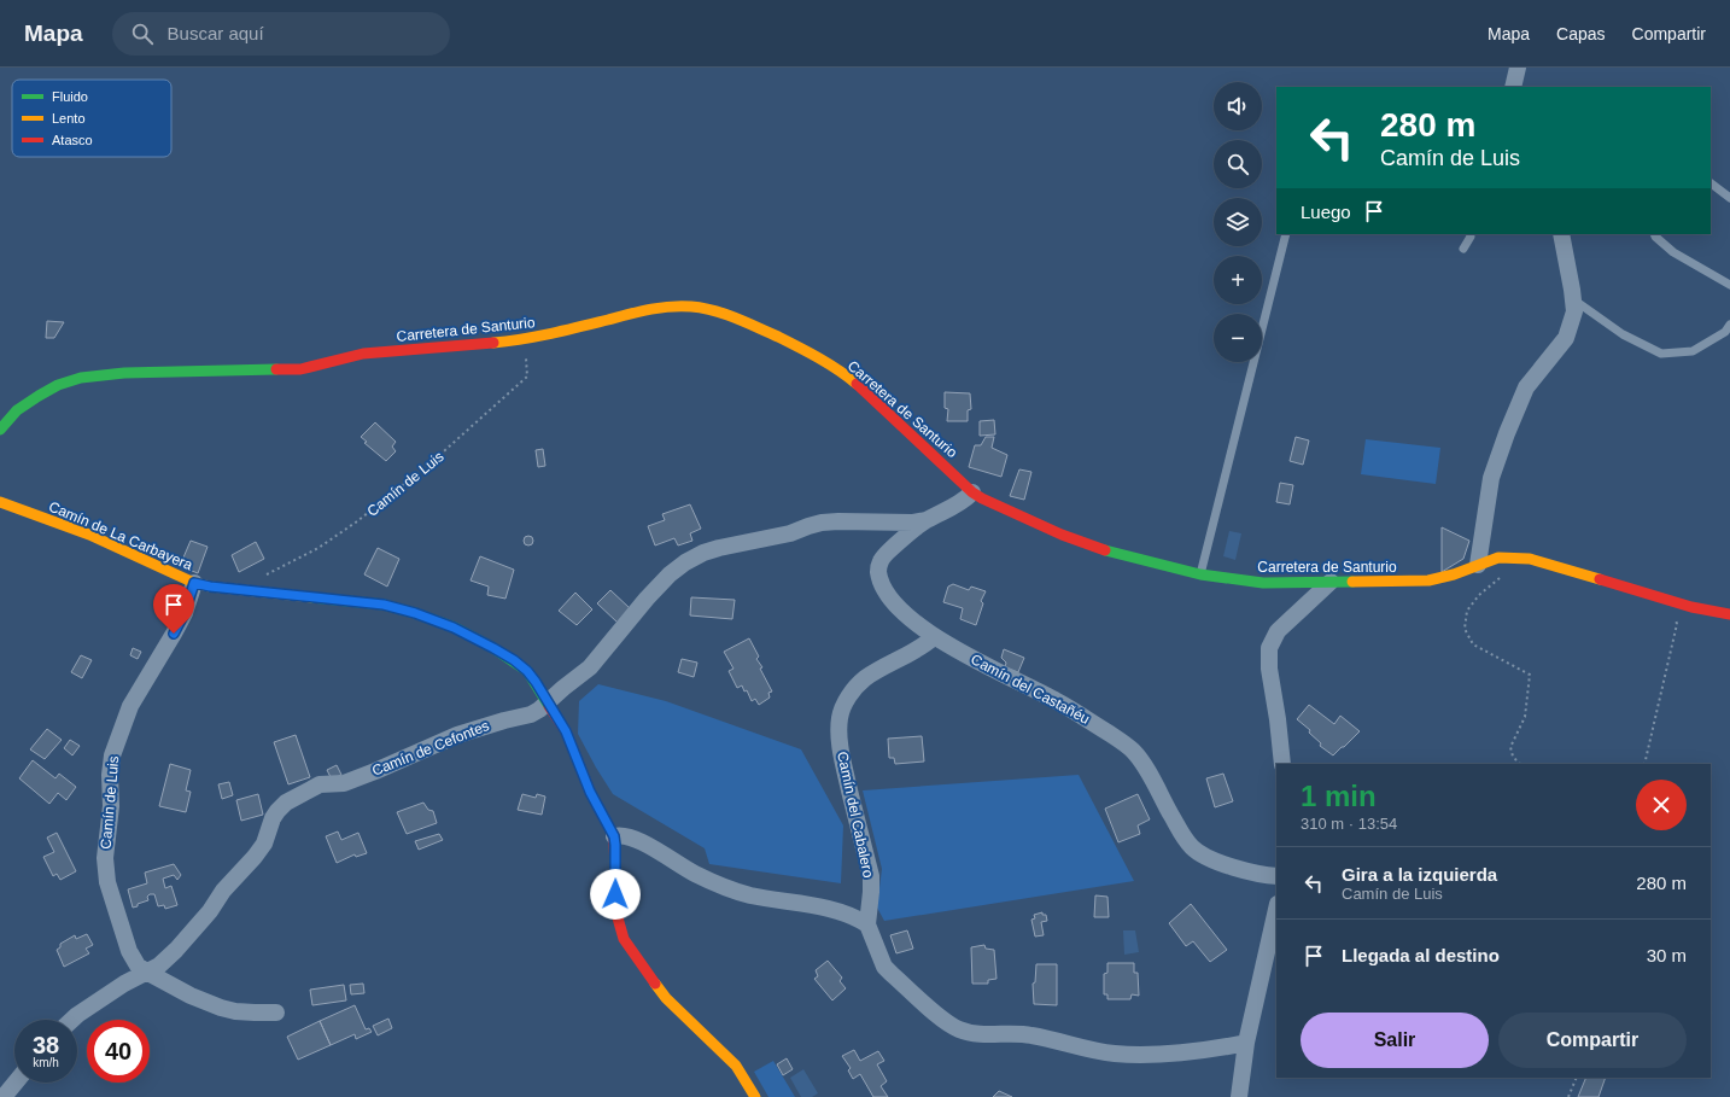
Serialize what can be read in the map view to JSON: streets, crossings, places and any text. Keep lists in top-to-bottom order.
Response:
{
  "streets": {
    "street": [
      "Carretera de Santurio",
      "Camín de Luis",
      "Camín de La Carbayera",
      "Camín del Castañéu",
      "Camín de Cefontes",
      "Camín del Cabalero"
    ]
  },
  "crossings": [
    ["Carretera de Santurio", "Camín de Luis"],
    ["Carretera de Santurio", "Camín del Castañéu"],
    ["Camín de Luis", "Camín de La Carbayera"],
    ["Camín de Luis", "Camín de Cefontes"],
    ["Camín de La Carbayera", "Camín de Cefontes"],
    ["Camín del Castañéu", "Camín de Cefontes"],
    ["Camín del Castañéu", "Camín del Cabalero"]
  ],
  "legend": ["Fluido", "Lento", "Atasco"],
  "page": {
    "header": "Mapa",
    "search": "Buscar aquí",
    "nav": ["Mapa", "Capas", "Compartir"],
    "map_buttons": ["+", "−"],
    "turn": ["280 m", "Camín de Luis"],
    "then": "Luego",
    "heading": ["1 min", "310 m · 13:54"],
    "list": [
      {
        "name": "Gira a la izquierda",
        "note": "Camín de Luis",
        "value": "280 m"
      },
      {
        "name": "Llegada al destino",
        "value": "30 m"
      }
    ],
    "buttons": ["Salir", "Compartir"],
    "speed": "38 km/h",
    "limit": "40"
  }
}
